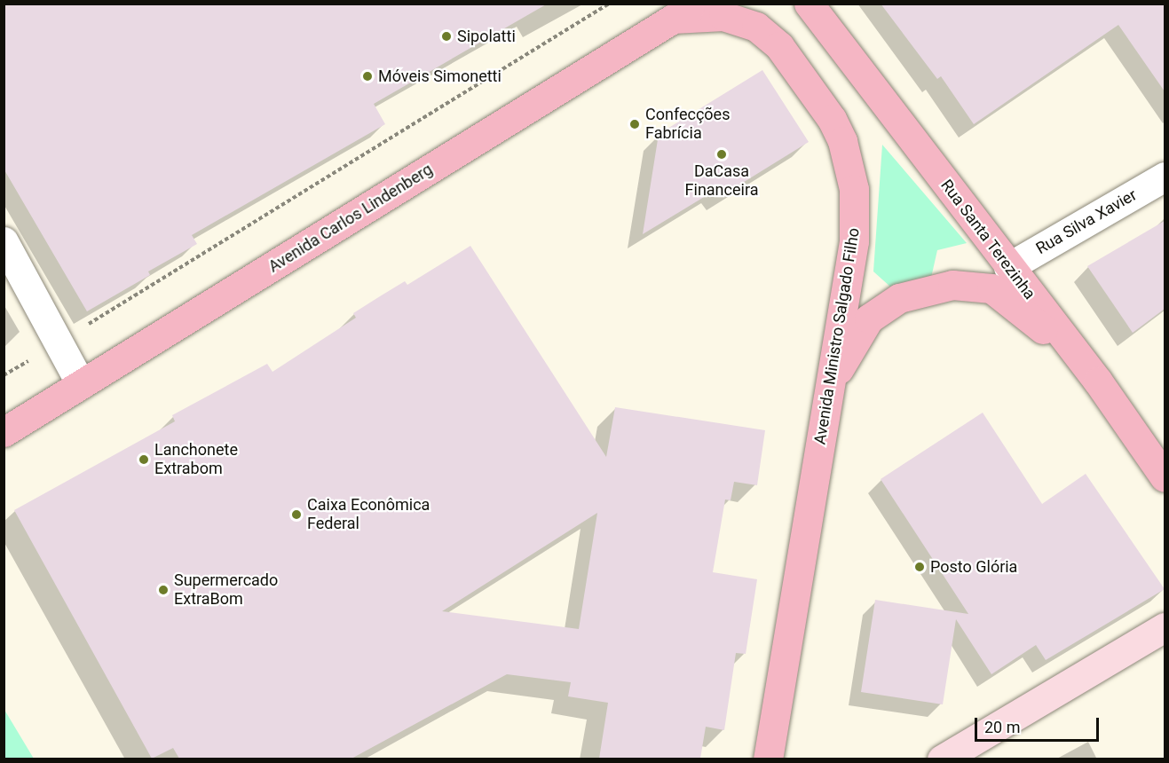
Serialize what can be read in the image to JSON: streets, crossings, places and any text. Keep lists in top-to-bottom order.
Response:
{
  "streets": {
    "main road": ["Avenida Carlos Lindenberg", "Rua Santa Terezinha", "Avenida Ministro Salgado Filho"],
    "street": ["Rua Silva Xavier"]
  },
  "crossings": [
    ["Avenida Carlos Lindenberg", "Avenida Ministro Salgado Filho"],
    ["Rua Silva Xavier", "Rua Santa Terezinha"]
  ],
  "places": [
    "Sipolatti",
    "Móveis Simonetti",
    "Confecções Fabrícia",
    "DaCasa Financeira",
    "Lanchonete Extrabom",
    "Caixa Econômica Federal",
    "Posto Glória",
    "Supermercado ExtraBom"
  ],
  "scale_bar": "20 m"
}
